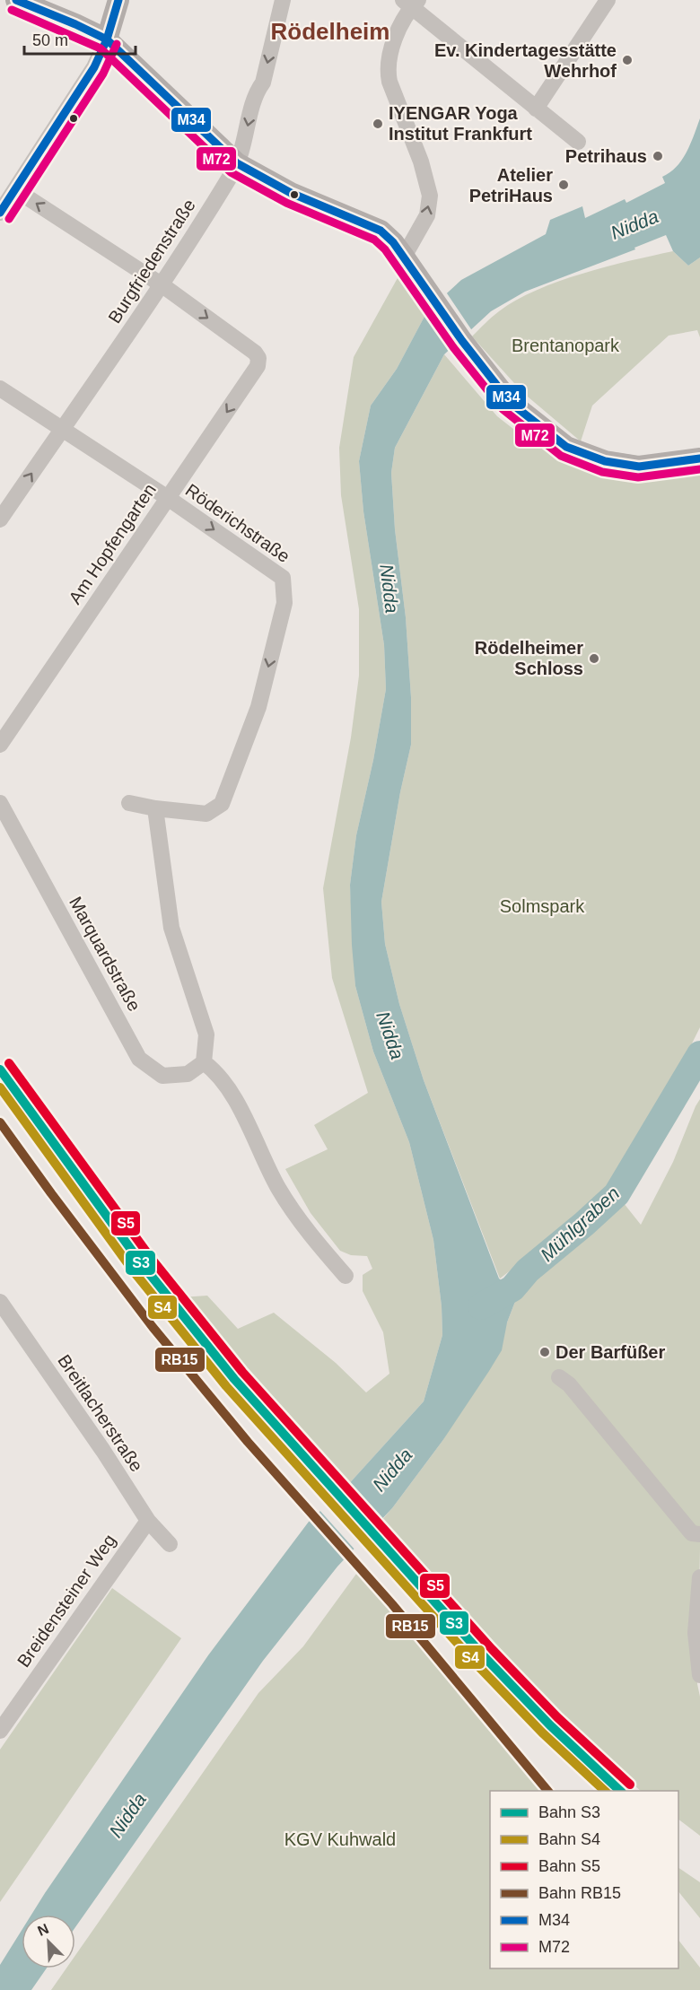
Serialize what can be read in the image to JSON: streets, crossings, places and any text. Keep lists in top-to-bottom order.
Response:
{
  "streets": {
    "street": [
      "Burgfriedenstraße",
      "Röderichstraße",
      "Am Hopfengarten",
      "Marquardstraße",
      "Breitlacherstraße",
      "Breidensteiner Weg"
    ]
  },
  "crossings": [
    ["Burgfriedenstraße", "Röderichstraße"],
    ["Burgfriedenstraße", "Am Hopfengarten"],
    ["Röderichstraße", "Am Hopfengarten"],
    ["Breitlacherstraße", "Breidensteiner Weg"]
  ],
  "districts": ["Rödelheim"],
  "water": ["Nidda", "Mühlgraben"],
  "parks": ["Brentanopark", "Solmspark", "KGV Kuhwald"],
  "places": [
    "Ev. Kindertagesstätte Wehrhof",
    "IYENGAR Yoga Institut Frankfurt",
    "Petrihaus",
    "Atelier PetriHaus",
    "Rödelheimer Schloss",
    "Der Barfüßer"
  ],
  "lines": [
    "transit line M34",
    "transit line M72",
    "rail line S5",
    "rail line S3",
    "rail line S4",
    "rail line RB15"
  ],
  "legend": [
    "Bahn S3",
    "Bahn S4",
    "Bahn S5",
    "Bahn RB15",
    "M34",
    "M72"
  ],
  "scale_bar": "50 m",
  "north": "top left"
}
